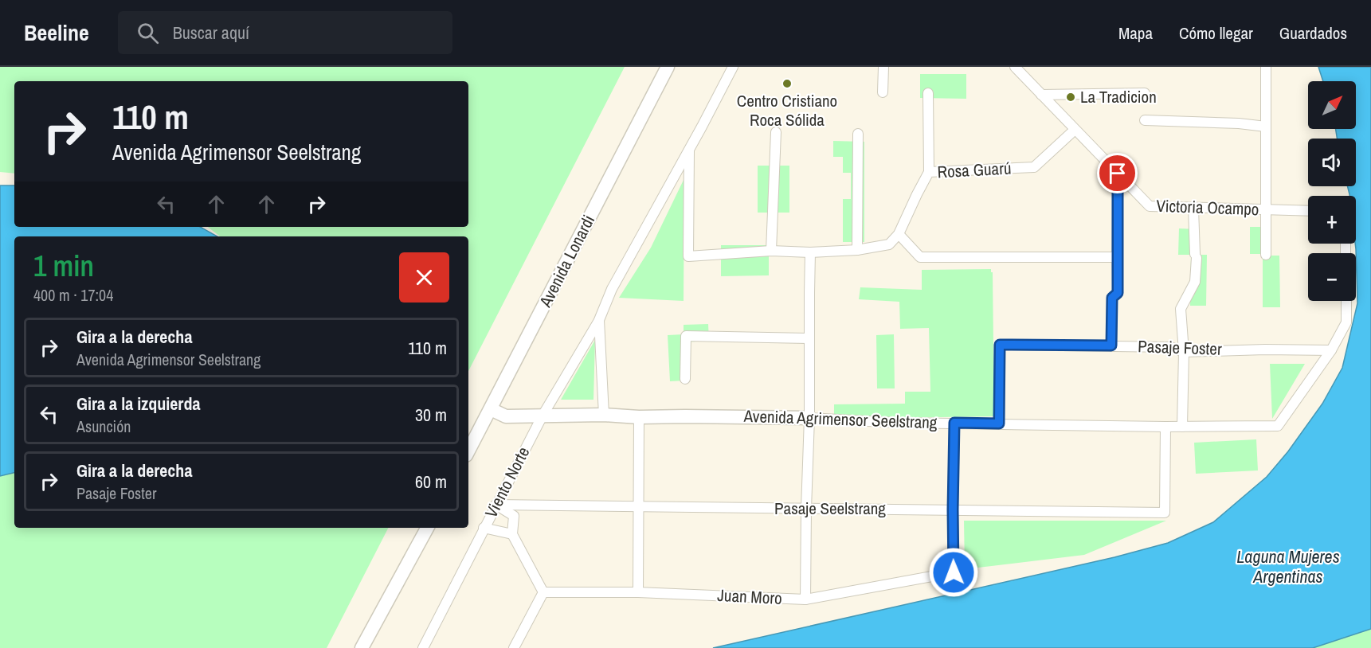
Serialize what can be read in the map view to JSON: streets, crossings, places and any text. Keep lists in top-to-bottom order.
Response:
{
  "streets": {
    "street": [
      "Rosa Guarú",
      "Victoria Ocampo",
      "Avenida Lonardi",
      "Pasaje Foster",
      "Avenida Agrimensor Seelstrang",
      "Viento Norte",
      "Pasaje Seelstrang",
      "Juan Moro"
    ]
  },
  "crossings": [
    ["Rosa Guarú", "Victoria Ocampo"],
    ["Avenida Lonardi", "Avenida Agrimensor Seelstrang"],
    ["Pasaje Foster", "Avenida Agrimensor Seelstrang"],
    ["Avenida Agrimensor Seelstrang", "Viento Norte"],
    ["Avenida Agrimensor Seelstrang", "Pasaje Seelstrang"],
    ["Viento Norte", "Pasaje Seelstrang"],
    ["Pasaje Seelstrang", "Juan Moro"]
  ],
  "water": ["Laguna Mujeres Argentinas"],
  "places": ["Centro Cristiano Roca Sólida", "La Tradicion"],
  "north": "top right",
  "page": {
    "header": "Beeline",
    "search": "Buscar aquí",
    "nav": ["Mapa", "Cómo llegar", "Guardados"],
    "map_buttons": ["+", "−"],
    "turn": ["110 m", "Avenida Agrimensor Seelstrang"],
    "heading": ["1 min", "400 m · 17:04"],
    "list": [
      {
        "name": "Gira a la derecha",
        "note": "Avenida Agrimensor Seelstrang",
        "value": "110 m"
      },
      {
        "name": "Gira a la izquierda",
        "note": "Asunción",
        "value": "30 m"
      },
      {
        "name": "Gira a la derecha",
        "note": "Pasaje Foster",
        "value": "60 m"
      }
    ]
  }
}
